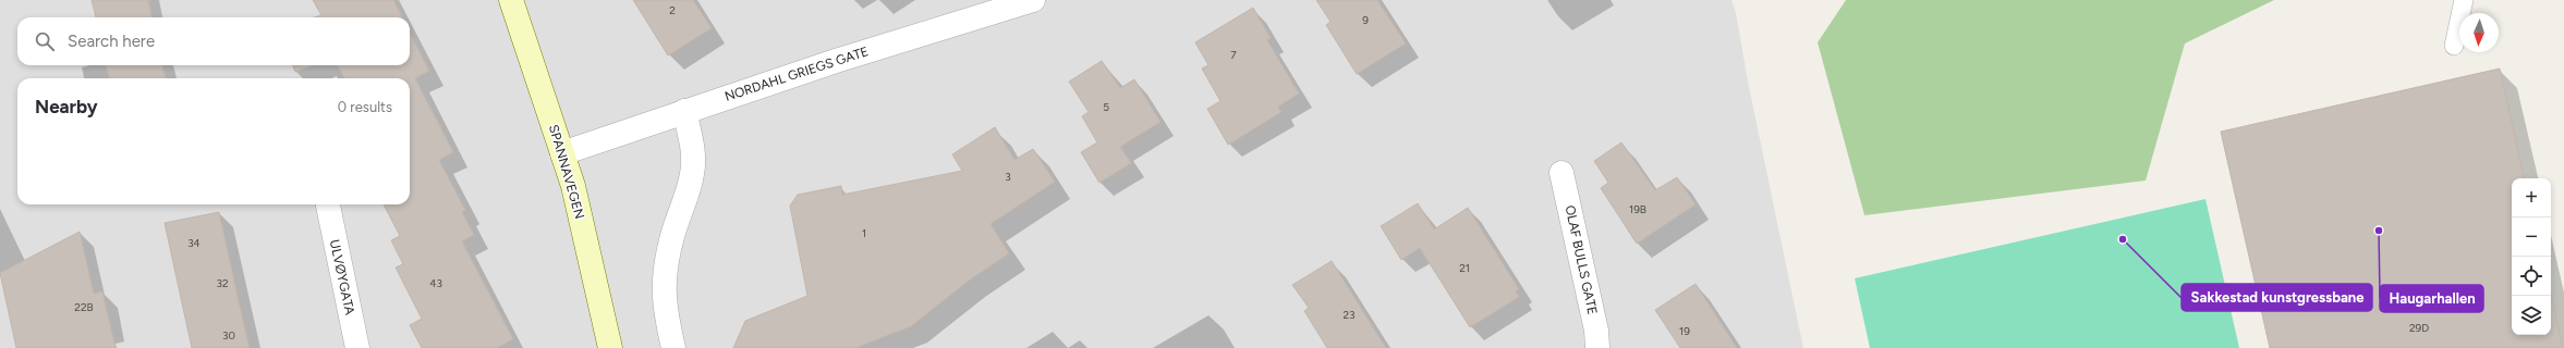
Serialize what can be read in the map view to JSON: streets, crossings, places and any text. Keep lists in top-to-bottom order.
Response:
{
  "streets": {
    "main road": ["SPANNAVEGEN"],
    "street": ["NORDAHL GRIEGS GATE", "OLAF BULLS GATE", "ULVØYGATA"]
  },
  "crossings": [
    ["NORDAHL GRIEGS GATE", "SPANNAVEGEN"]
  ],
  "places": ["Haugarhallen", "Sakkestad kunstgressbane"],
  "house_numbers": [
    "2",
    "9",
    "7",
    "5",
    "3",
    "19B",
    "1",
    "34",
    "21",
    "32",
    "43",
    "22B",
    "23",
    "29D",
    "19",
    "30"
  ],
  "north": "bottom",
  "page": {
    "search": "Search here",
    "heading": ["Nearby", "0 results"],
    "map_buttons": ["+", "−"]
  }
}
